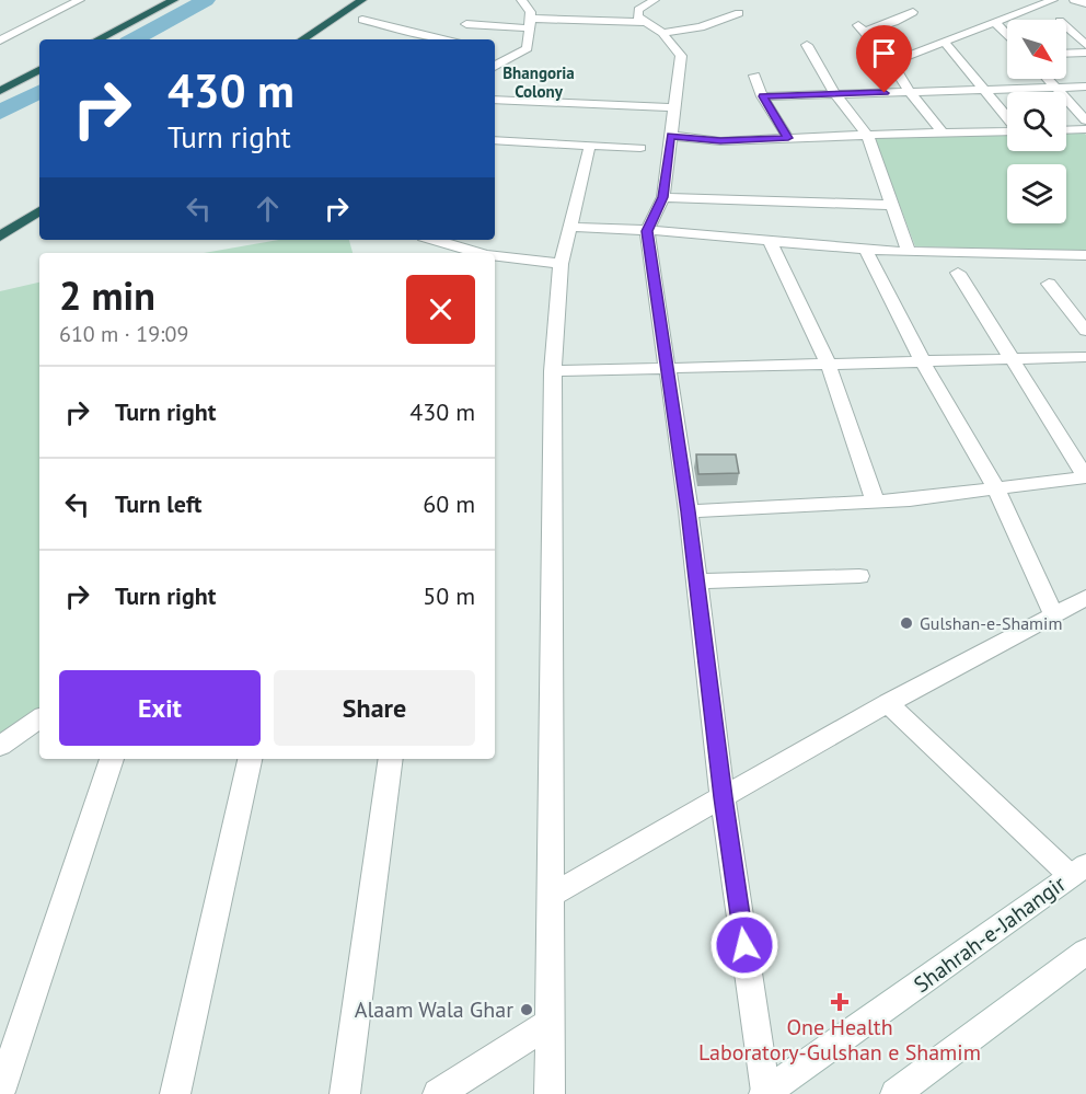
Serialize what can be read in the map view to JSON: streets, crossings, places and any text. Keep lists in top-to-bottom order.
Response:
{
  "streets": {
    "street": ["Shahrah-e-Jahangir"]
  },
  "districts": ["Bhangoria Colony"],
  "places": {
    "other": ["Gulshan-e-Shamim", "Alaam Wala Ghar"],
    "health": ["One Health Laboratory-Gulshan e Shamim"]
  },
  "north": "bottom right",
  "page": {
    "turn": ["430 m", "Turn right"],
    "heading": ["2 min", "610 m · 19:09"],
    "list": [
      {
        "name": "Turn right",
        "value": "430 m"
      },
      {
        "name": "Turn left",
        "value": "60 m"
      },
      {
        "name": "Turn right",
        "value": "50 m"
      }
    ],
    "buttons": ["Exit", "Share"]
  }
}
